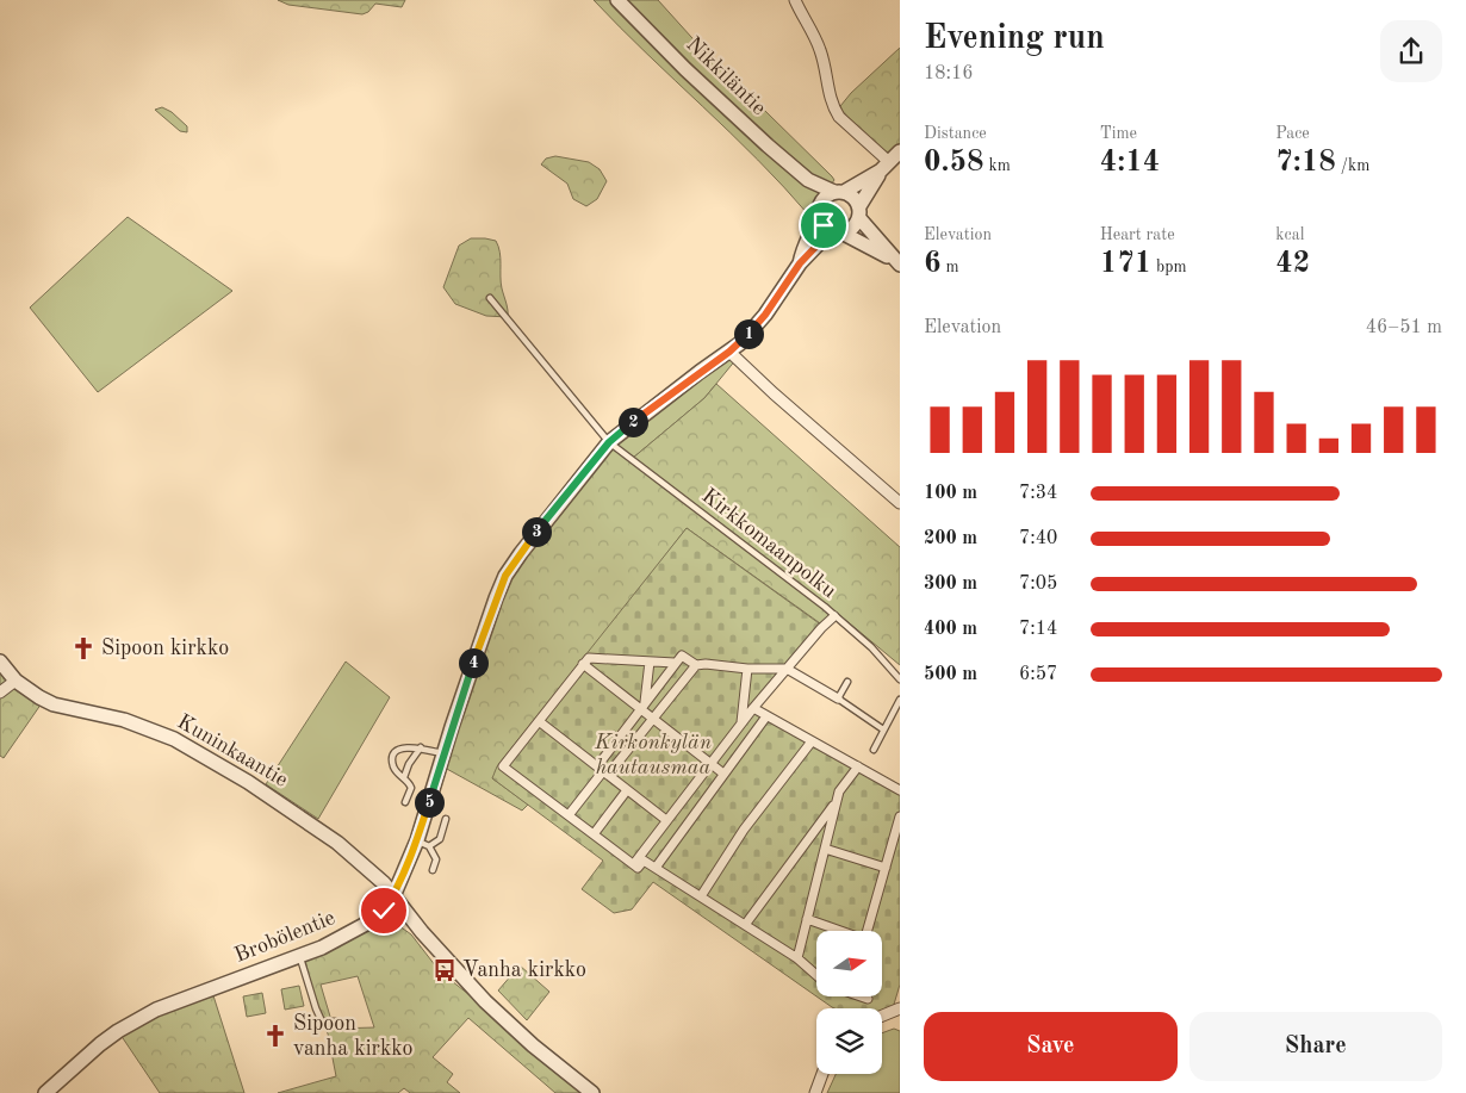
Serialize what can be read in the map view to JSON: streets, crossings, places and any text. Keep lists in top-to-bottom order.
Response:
{
  "streets": {
    "street": ["Nikkiläntie", "Kuninkaantie", "Brobölentie"],
    "lane": ["Kirkkomaanpolku"]
  },
  "crossings": [
    ["Nikkiläntie", "Brobölentie"],
    ["Kirkkomaanpolku", "Brobölentie"],
    ["Kuninkaantie", "Brobölentie"]
  ],
  "parks": ["Kirkonkylän hautausmaa"],
  "places": {
    "church": ["Sipoon kirkko", "Sipoon vanha kirkko"],
    "bus stop": ["Vanha kirkko"]
  },
  "north": "right",
  "page": {
    "heading": ["Evening run", "18:16"],
    "stats": [
      ["Distance", "0.58 km"],
      ["Time", "4:14"],
      ["Pace", "7:18 /km"],
      ["Elevation", "6 m"],
      ["Heart rate", "171 bpm"],
      ["kcal", "42"]
    ],
    "chart": ["Elevation", "46–51 m"],
    "pins": [
      "1",
      "2",
      "3",
      "4",
      "5"
    ],
    "list": [
      {
        "name": "100 m",
        "note": "7:34"
      },
      {
        "name": "200 m",
        "note": "7:40"
      },
      {
        "name": "300 m",
        "note": "7:05"
      },
      {
        "name": "400 m",
        "note": "7:14"
      },
      {
        "name": "500 m",
        "note": "6:57"
      }
    ],
    "buttons": ["Save", "Share"]
  }
}
